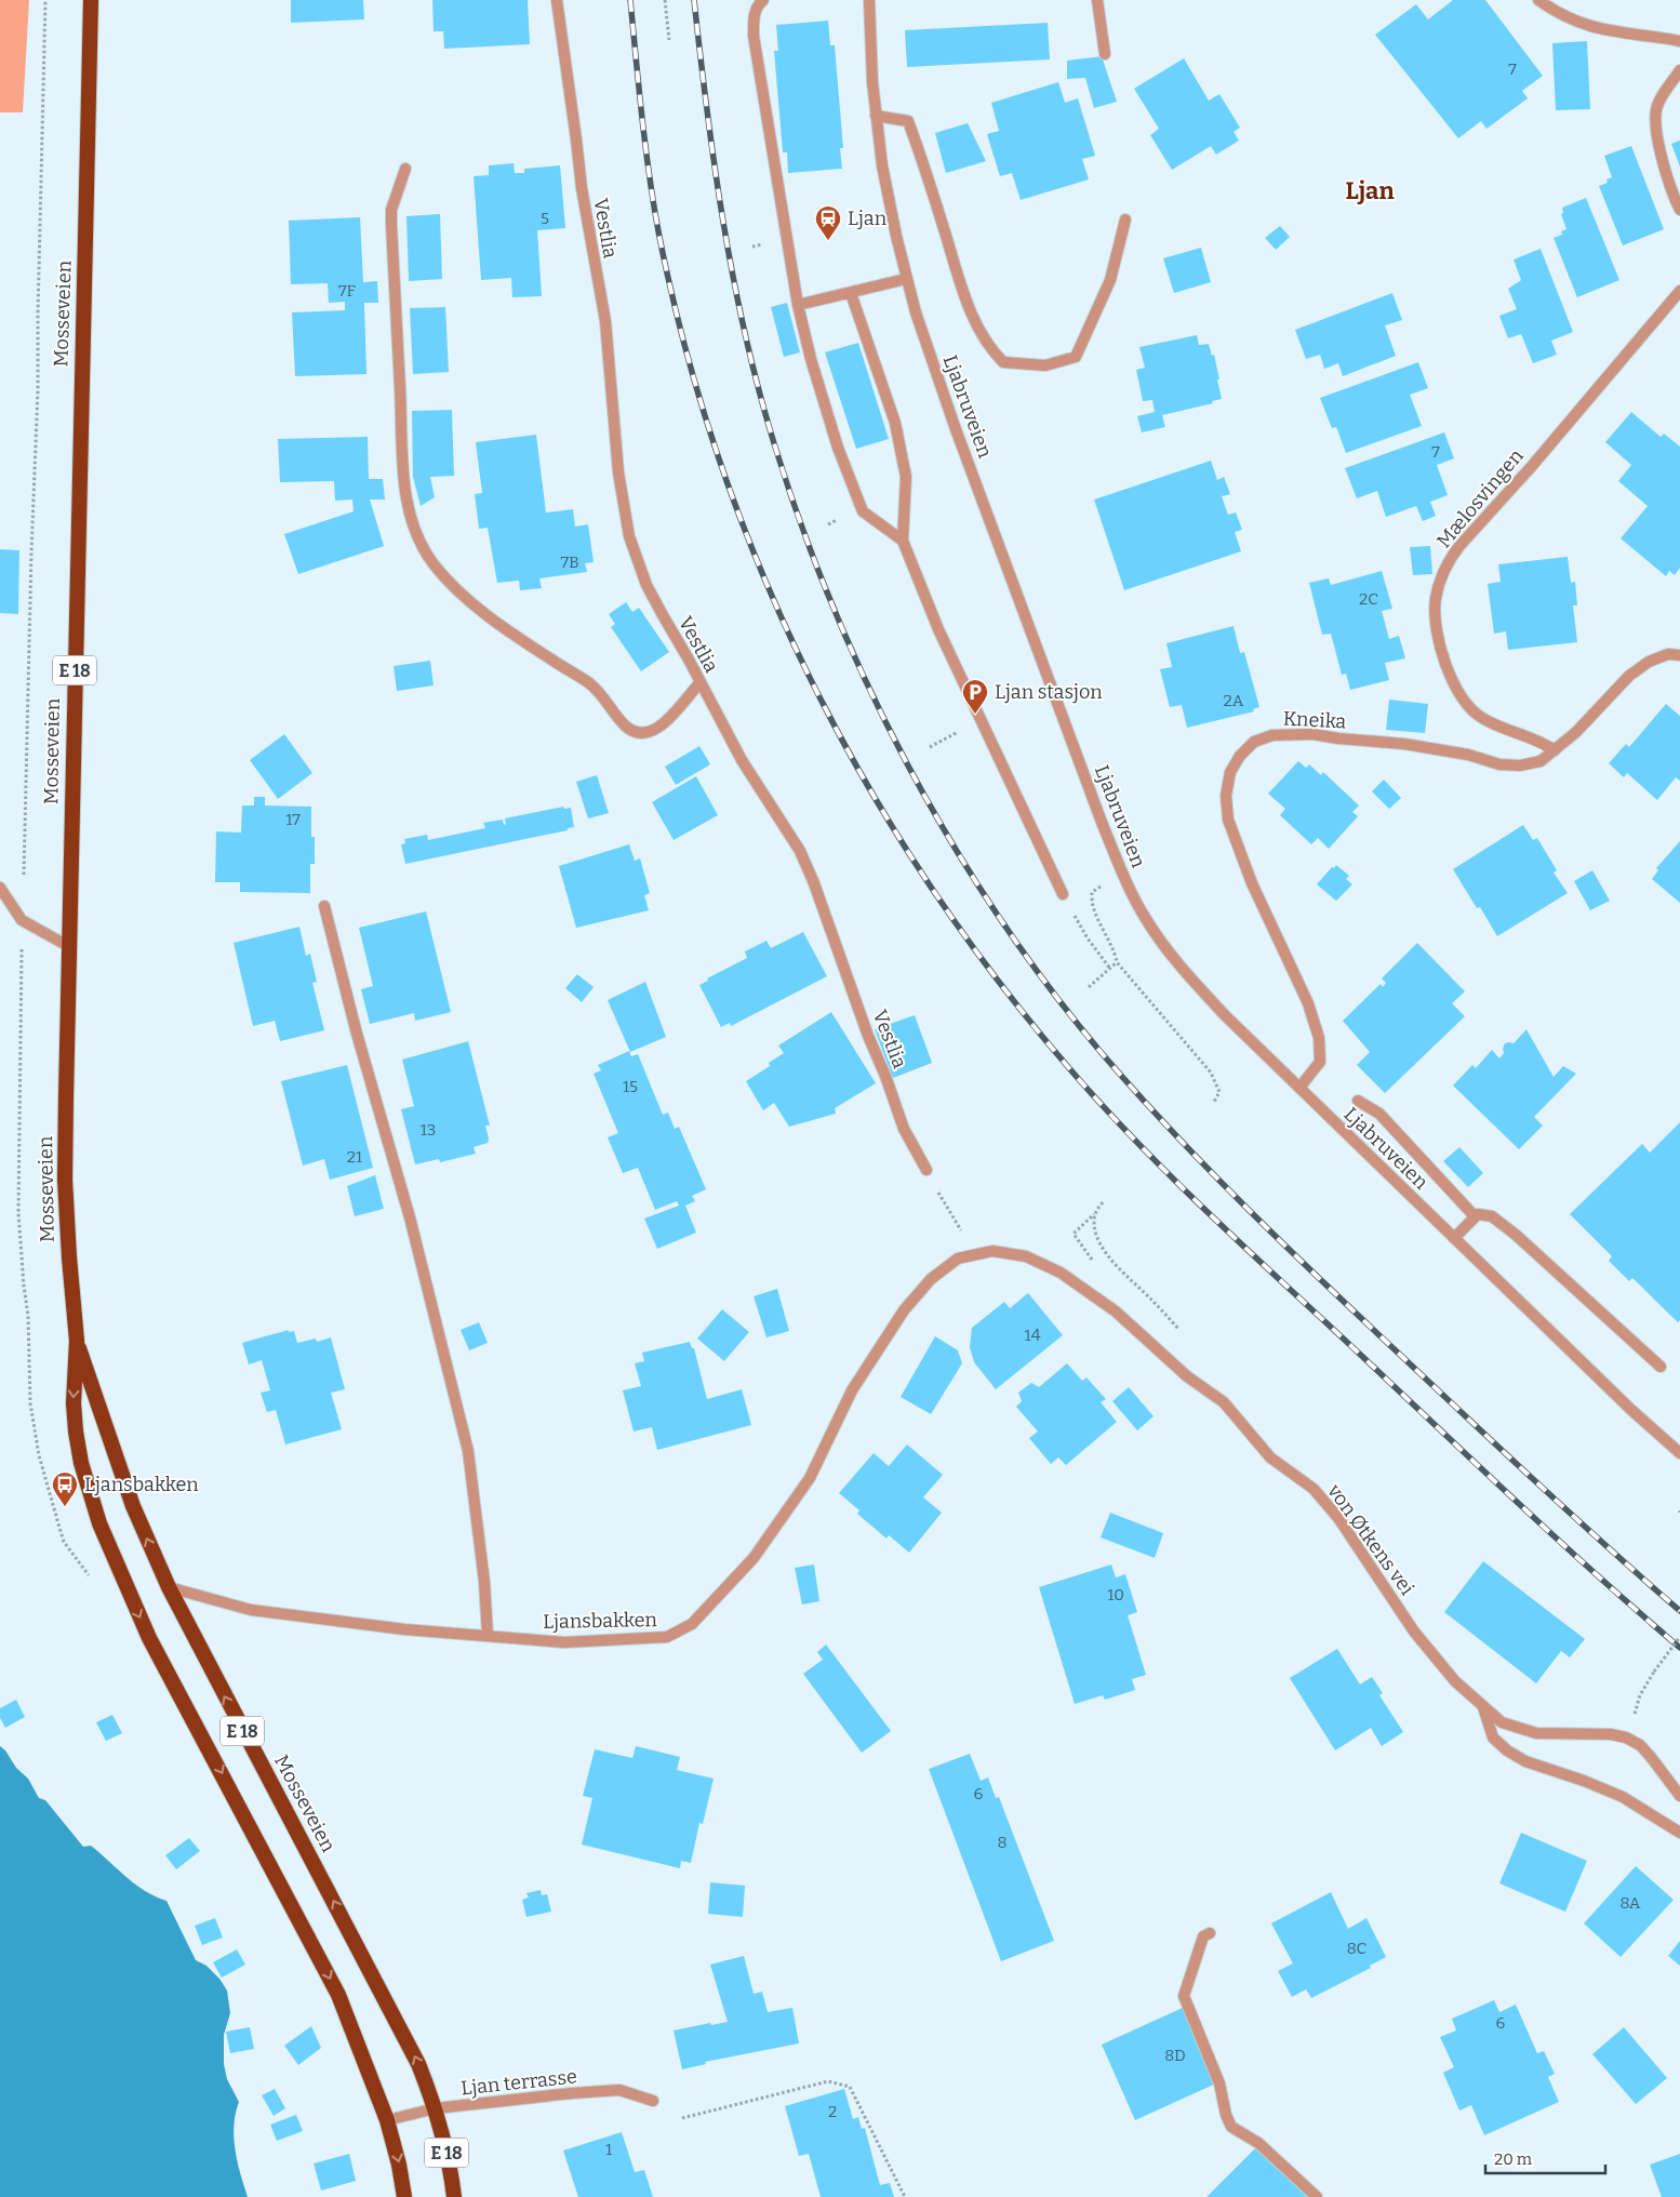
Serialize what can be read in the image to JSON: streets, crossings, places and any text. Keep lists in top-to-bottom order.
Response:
{
  "streets": {
    "highway": ["Mosseveien", "E 18"],
    "street": [
      "Vestlia",
      "Ljabruveien",
      "Mælosvingen",
      "Kneika",
      "von Øtkens vei",
      "Ljansbakken",
      "Ljan terrasse"
    ]
  },
  "crossings": [
    ["Mosseveien", "Ljansbakken"],
    ["Mosseveien", "Ljan terrasse"],
    ["Ljabruveien", "Kneika"],
    ["Mælosvingen", "Kneika"],
    ["von Øtkens vei", "Ljansbakken"]
  ],
  "districts": ["Ljan"],
  "places": {
    "station": ["Ljan"],
    "parking": ["Ljan stasjon"],
    "bus stop": ["Ljansbakken"]
  },
  "house_numbers": [
    "7",
    "5",
    "7F",
    "7",
    "7B",
    "2C",
    "2A",
    "17",
    "15",
    "13",
    "21",
    "14",
    "10",
    "6",
    "8",
    "8A",
    "8C",
    "6",
    "8D",
    "2",
    "1"
  ],
  "scale_bar": "20 m"
}
